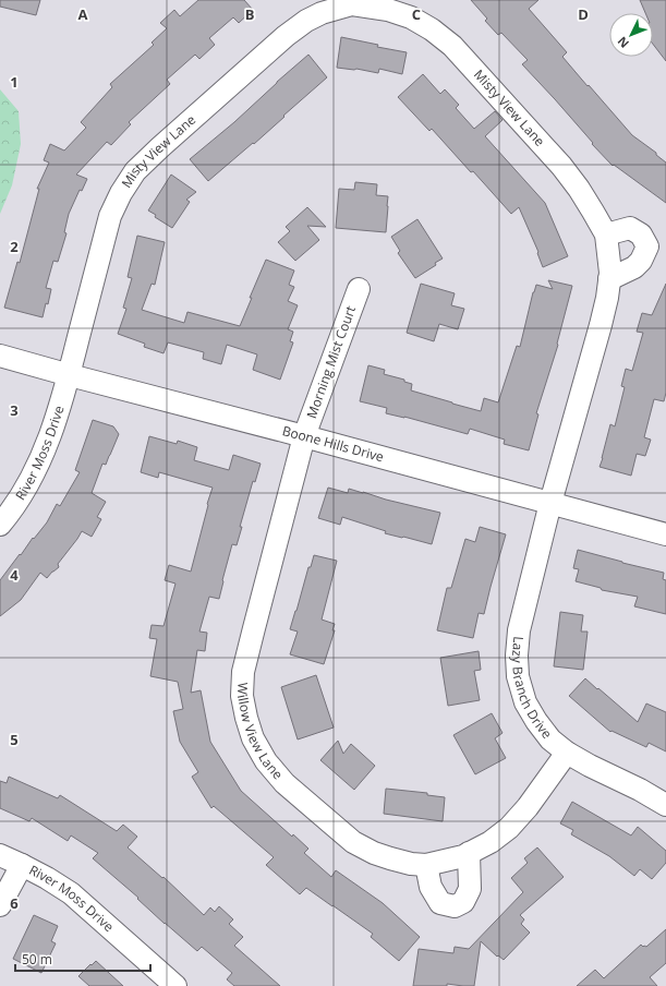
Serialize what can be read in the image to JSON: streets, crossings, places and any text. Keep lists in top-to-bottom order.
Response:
{
  "streets": {
    "street": [
      "Misty View Lane",
      "Morning Mist Court",
      "Boone Hills Drive",
      "River Moss Drive",
      "Lazy Branch Drive",
      "Willow View Lane"
    ]
  },
  "crossings": [
    ["Misty View Lane", "Boone Hills Drive"],
    ["Misty View Lane", "River Moss Drive"],
    ["Misty View Lane", "Lazy Branch Drive"],
    ["Morning Mist Court", "Boone Hills Drive"],
    ["Morning Mist Court", "Willow View Lane"],
    ["Boone Hills Drive", "River Moss Drive"],
    ["Boone Hills Drive", "Lazy Branch Drive"],
    ["Boone Hills Drive", "Willow View Lane"],
    ["Lazy Branch Drive", "Willow View Lane"]
  ],
  "scale_bar": "50 m",
  "north": "bottom left",
  "grid": {
    "columns": [
      "A",
      "B",
      "C",
      "D"
    ],
    "rows": [
      "1",
      "2",
      "3",
      "4",
      "5",
      "6"
    ]
  }
}
